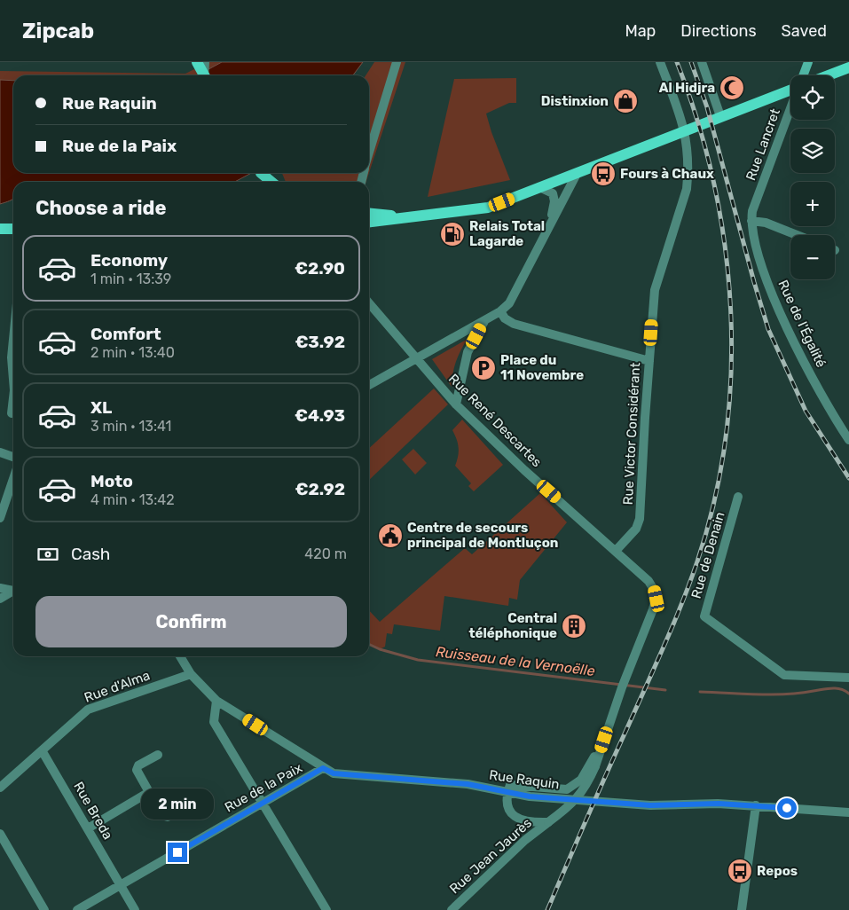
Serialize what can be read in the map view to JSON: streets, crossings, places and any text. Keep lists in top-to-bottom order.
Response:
{
  "streets": {
    "street": [
      "Rue Lancret",
      "Rue de l'Égalité",
      "Rue René Descartes",
      "Rue Victor Considérant",
      "Rue de Denain",
      "Rue d'Alma",
      "Rue Raquin",
      "Rue de la Paix",
      "Rue Breda",
      "Rue Jean Jaurès"
    ]
  },
  "crossings": [
    ["Rue Lancret", "Rue de l'Égalité"],
    ["Rue René Descartes", "Rue Victor Considérant"],
    ["Rue René Descartes", "Rue Jean Jaurès"],
    ["Rue d'Alma", "Rue Raquin"],
    ["Rue d'Alma", "Rue Breda"],
    ["Rue Raquin", "Rue de la Paix"],
    ["Rue Raquin", "Rue Jean Jaurès"],
    ["Rue de la Paix", "Rue Breda"]
  ],
  "water": ["Ruisseau de la Vernoëlle"],
  "places": {
    "mosque": ["Al Hidjra"],
    "shop": ["Distinxion"],
    "bus stop": ["Fours à Chaux", "Repos"],
    "fuel station": ["Relais Total Lagarde"],
    "parking": ["Place du 11 Novembre"],
    "public building": ["Centre de secours principal de Montluçon"],
    "building": ["Central téléphonique"]
  },
  "page": {
    "header": "Zipcab",
    "nav": ["Map", "Directions", "Saved"],
    "map_buttons": ["+", "−"],
    "banner": ["Rue Raquin", "Rue de la Paix"],
    "heading": "Choose a ride",
    "list": [
      {
        "name": "Economy",
        "note": "1 min · 13:39",
        "value": "€2.90"
      },
      {
        "name": "Comfort",
        "note": "2 min · 13:40",
        "value": "€3.92"
      },
      {
        "name": "XL",
        "note": "3 min · 13:41",
        "value": "€4.93"
      },
      {
        "name": "Moto",
        "note": "4 min · 13:42",
        "value": "€2.92"
      }
    ],
    "pay": ["Cash", "420 m"],
    "buttons": "Confirm",
    "bubble": "2 min"
  }
}
